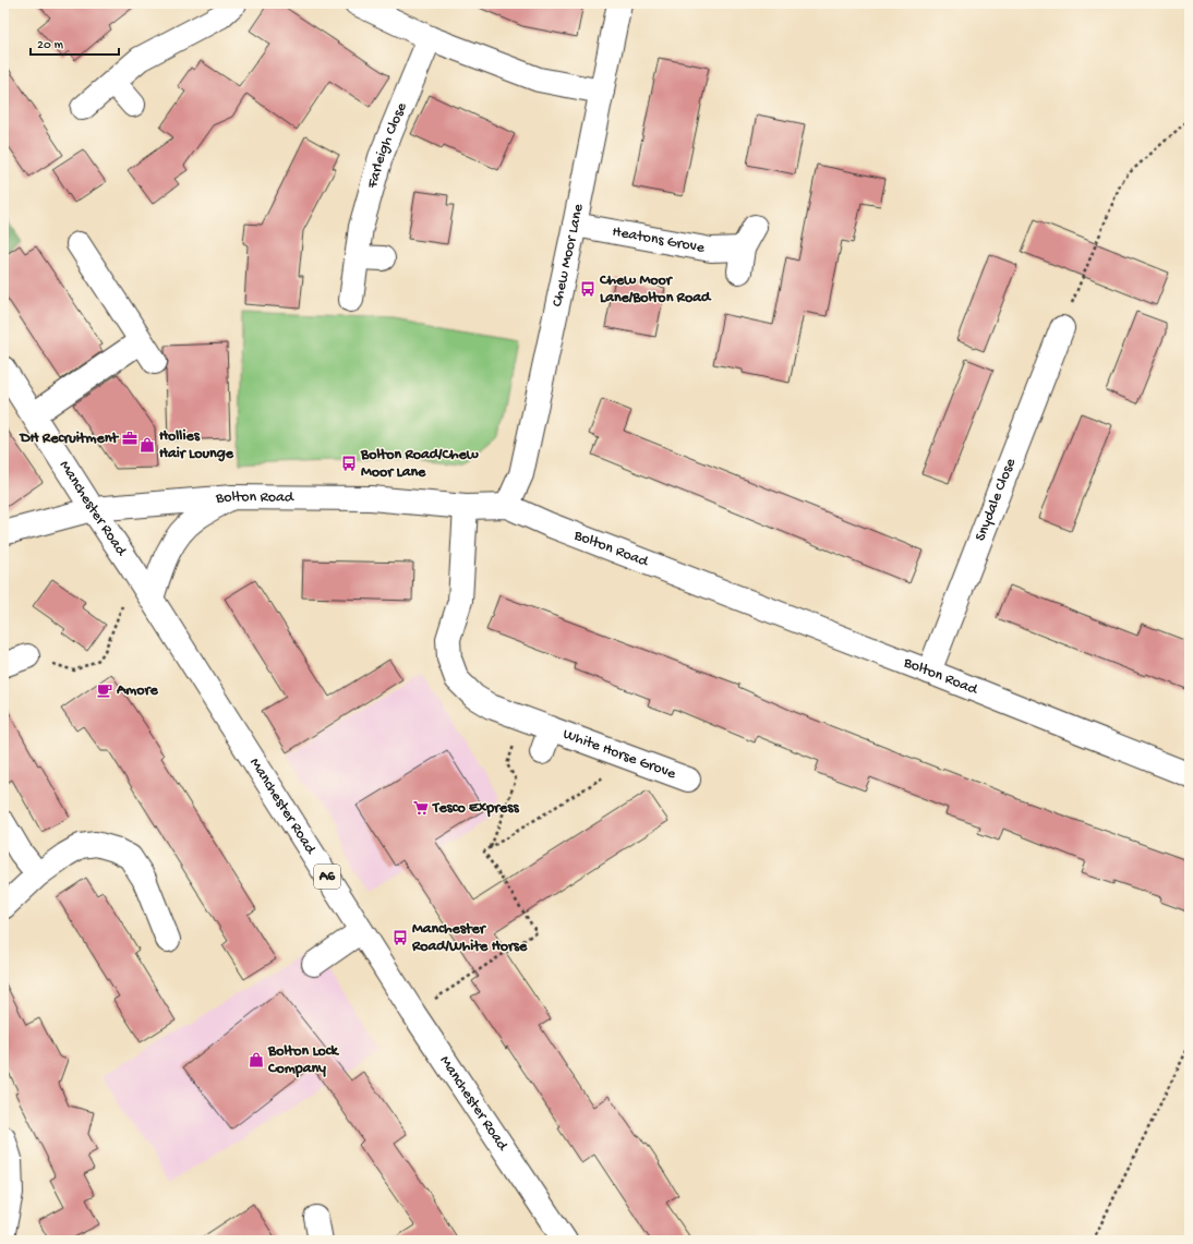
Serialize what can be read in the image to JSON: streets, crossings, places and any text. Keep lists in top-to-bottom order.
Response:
{
  "streets": {
    "street": [
      "Farleigh Close",
      "Heatons Grove",
      "Chew Moor Lane",
      "Bolton Road",
      "Snydale Close",
      "Manchester Road",
      "White Horse Grove",
      "A6"
    ]
  },
  "crossings": [
    ["Heatons Grove", "Chew Moor Lane"],
    ["Chew Moor Lane", "Bolton Road"],
    ["Bolton Road", "Snydale Close"],
    ["Bolton Road", "Manchester Road"],
    ["Bolton Road", "White Horse Grove"]
  ],
  "places": {
    "bus stop": ["Chew Moor Lane/Bolton Road", "Bolton Road/Chew Moor Lane", "Manchester Road/White Horse"],
    "office": ["DH Recruitment"],
    "shop": ["Hollies Hair Lounge", "Bolton Lock Company"],
    "cafe": ["Amore"],
    "supermarket": ["Tesco Express"]
  },
  "scale_bar": "20 m"
}
